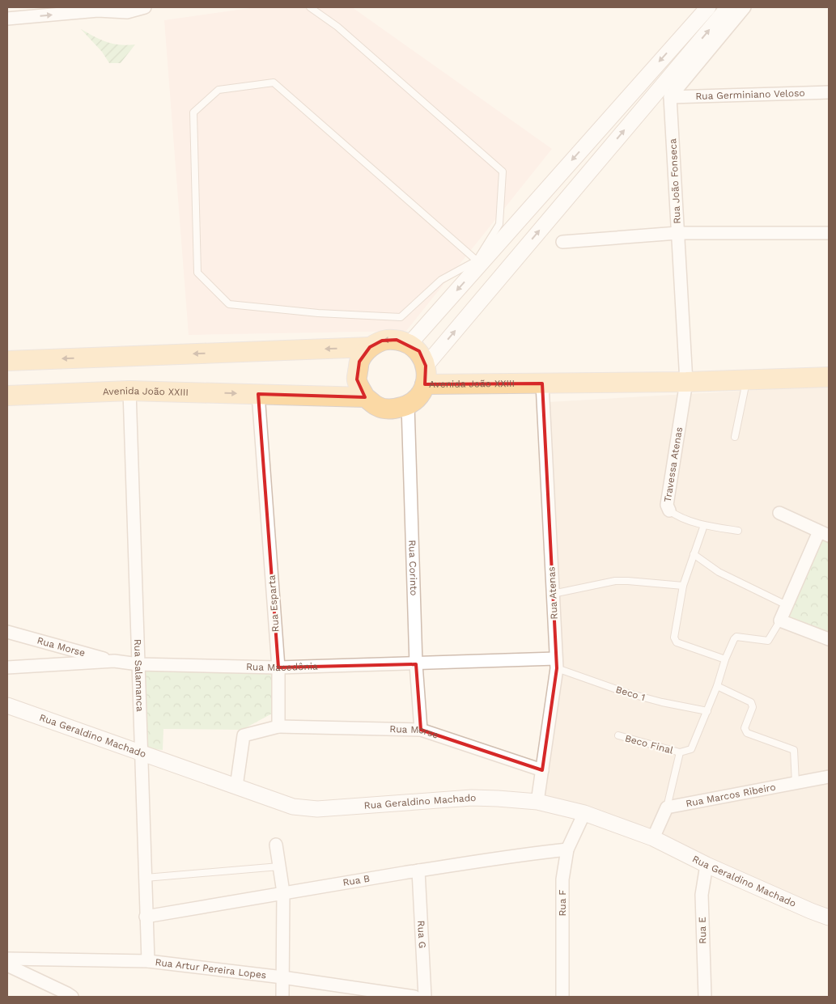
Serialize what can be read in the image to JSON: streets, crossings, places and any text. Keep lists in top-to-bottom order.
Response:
{
  "streets": {
    "main road": ["Avenida João XXIII"],
    "street": [
      "Rua Germiniano Veloso",
      "Rua João Fonseca",
      "Travessa Atenas",
      "Rua Corinto",
      "Rua Atenas",
      "Rua Esparta",
      "Rua Morse",
      "Rua Macedônia",
      "Rua Salamanca",
      "Rua Geraldino Machado",
      "Rua Marcos Ribeiro",
      "Rua B",
      "Rua F",
      "Rua E",
      "Rua G",
      "Rua Artur Pereira Lopes"
    ],
    "lane": ["Beco 1", "Beco Final"]
  },
  "crossings": [
    ["Rua Germiniano Veloso", "Rua João Fonseca"],
    ["Rua João Fonseca", "Avenida João XXIII"],
    ["Rua João Fonseca", "Travessa Atenas"],
    ["Avenida João XXIII", "Travessa Atenas"],
    ["Avenida João XXIII", "Rua Corinto"],
    ["Avenida João XXIII", "Rua Atenas"],
    ["Avenida João XXIII", "Rua Esparta"],
    ["Avenida João XXIII", "Rua Salamanca"],
    ["Rua Corinto", "Rua Morse"],
    ["Rua Corinto", "Rua Macedônia"],
    ["Rua Atenas", "Rua Morse"],
    ["Rua Atenas", "Rua Macedônia"],
    ["Rua Atenas", "Beco 1"],
    ["Rua Atenas", "Rua Geraldino Machado"],
    ["Rua Esparta", "Rua Morse"],
    ["Rua Esparta", "Rua Macedônia"],
    ["Rua Morse", "Rua Macedônia"],
    ["Rua Macedônia", "Rua Salamanca"],
    ["Rua Macedônia", "Beco 1"],
    ["Rua Salamanca", "Rua Geraldino Machado"],
    ["Rua Salamanca", "Rua B"],
    ["Rua Salamanca", "Rua Artur Pereira Lopes"],
    ["Beco 1", "Beco Final"],
    ["Rua Geraldino Machado", "Rua F"],
    ["Rua Geraldino Machado", "Rua E"],
    ["Beco Final", "Rua Marcos Ribeiro"],
    ["Rua B", "Rua F"],
    ["Rua B", "Rua G"]
  ]
}
